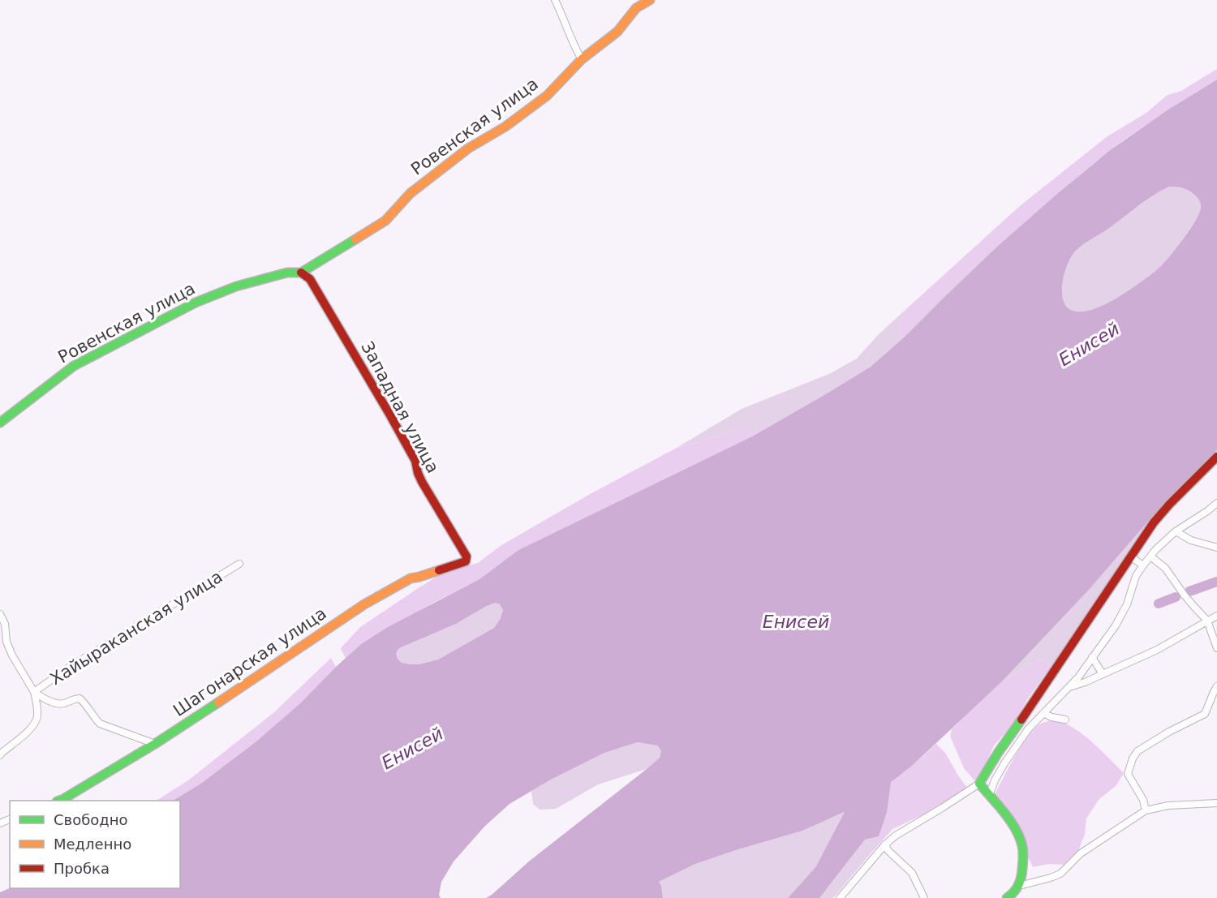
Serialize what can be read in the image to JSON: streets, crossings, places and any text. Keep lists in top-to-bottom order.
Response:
{
  "streets": {
    "street": [
      "Ровенская улица",
      "Западная улица",
      "Хайыраканская улица",
      "Шагонарская улица"
    ]
  },
  "crossings": [
    ["Ровенская улица", "Западная улица"],
    ["Западная улица", "Шагонарская улица"]
  ],
  "water": ["Енисей"],
  "legend": ["Свободно", "Медленно", "Пробка"]
}
